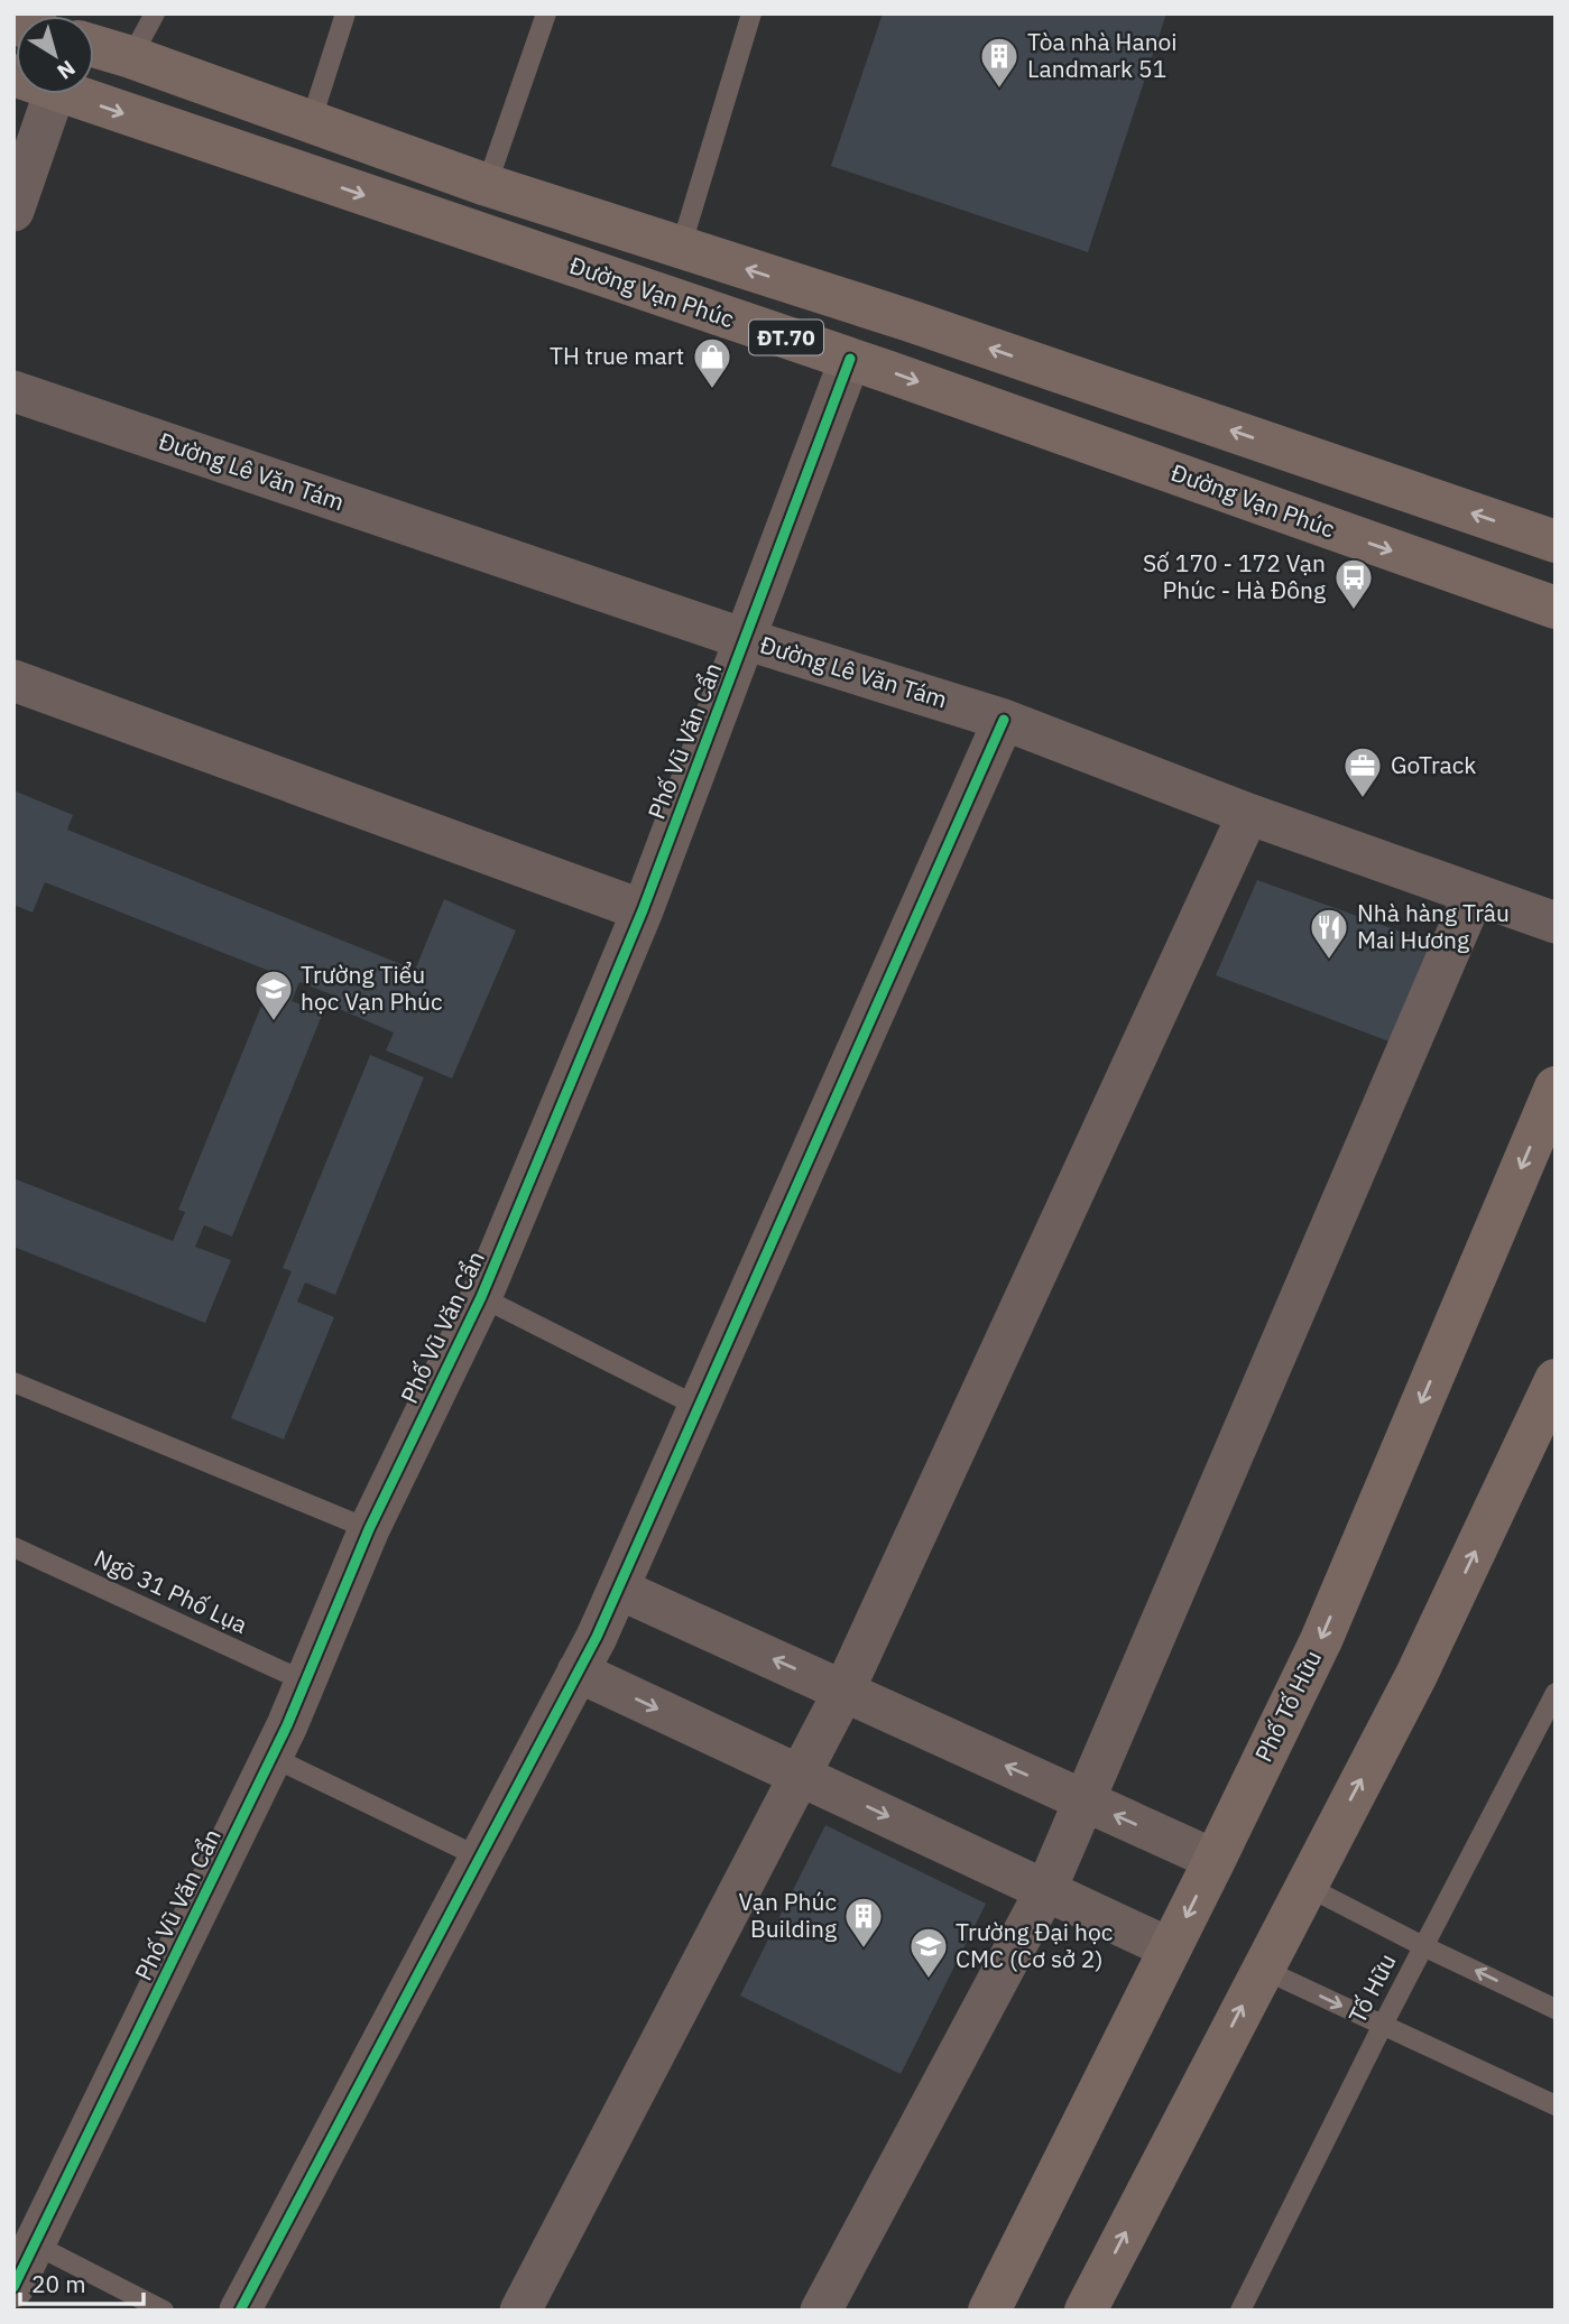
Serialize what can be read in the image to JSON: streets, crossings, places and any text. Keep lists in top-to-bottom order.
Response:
{
  "streets": {
    "main road": ["Đường Vạn Phúc", "ĐT.70", "Phố Tố Hữu"],
    "street": ["Đường Lê Văn Tám", "Phố Vũ Văn Cẩn"],
    "lane": ["Ngõ 31 Phố Lụa", "Tố Hữu"]
  },
  "crossings": [
    ["Đường Vạn Phúc", "Phố Vũ Văn Cẩn"],
    ["Đường Lê Văn Tám", "Phố Vũ Văn Cẩn"],
    ["Phố Vũ Văn Cẩn", "Ngõ 31 Phố Lụa"]
  ],
  "places": {
    "building": ["Tòa nhà Hanoi Landmark 51", "Vạn Phúc Building"],
    "shop": ["TH true mart"],
    "bus stop": ["Số 170 - 172 Vạn Phúc - Hà Đông"],
    "office": ["GoTrack"],
    "restaurant": ["Nhà hàng Trâu Mai Hương"],
    "school or university": ["Trường Tiểu học Vạn Phúc", "Trường Đại học CMC (Cơ sở 2)"]
  },
  "scale_bar": "20 m",
  "north": "bottom right"
}
